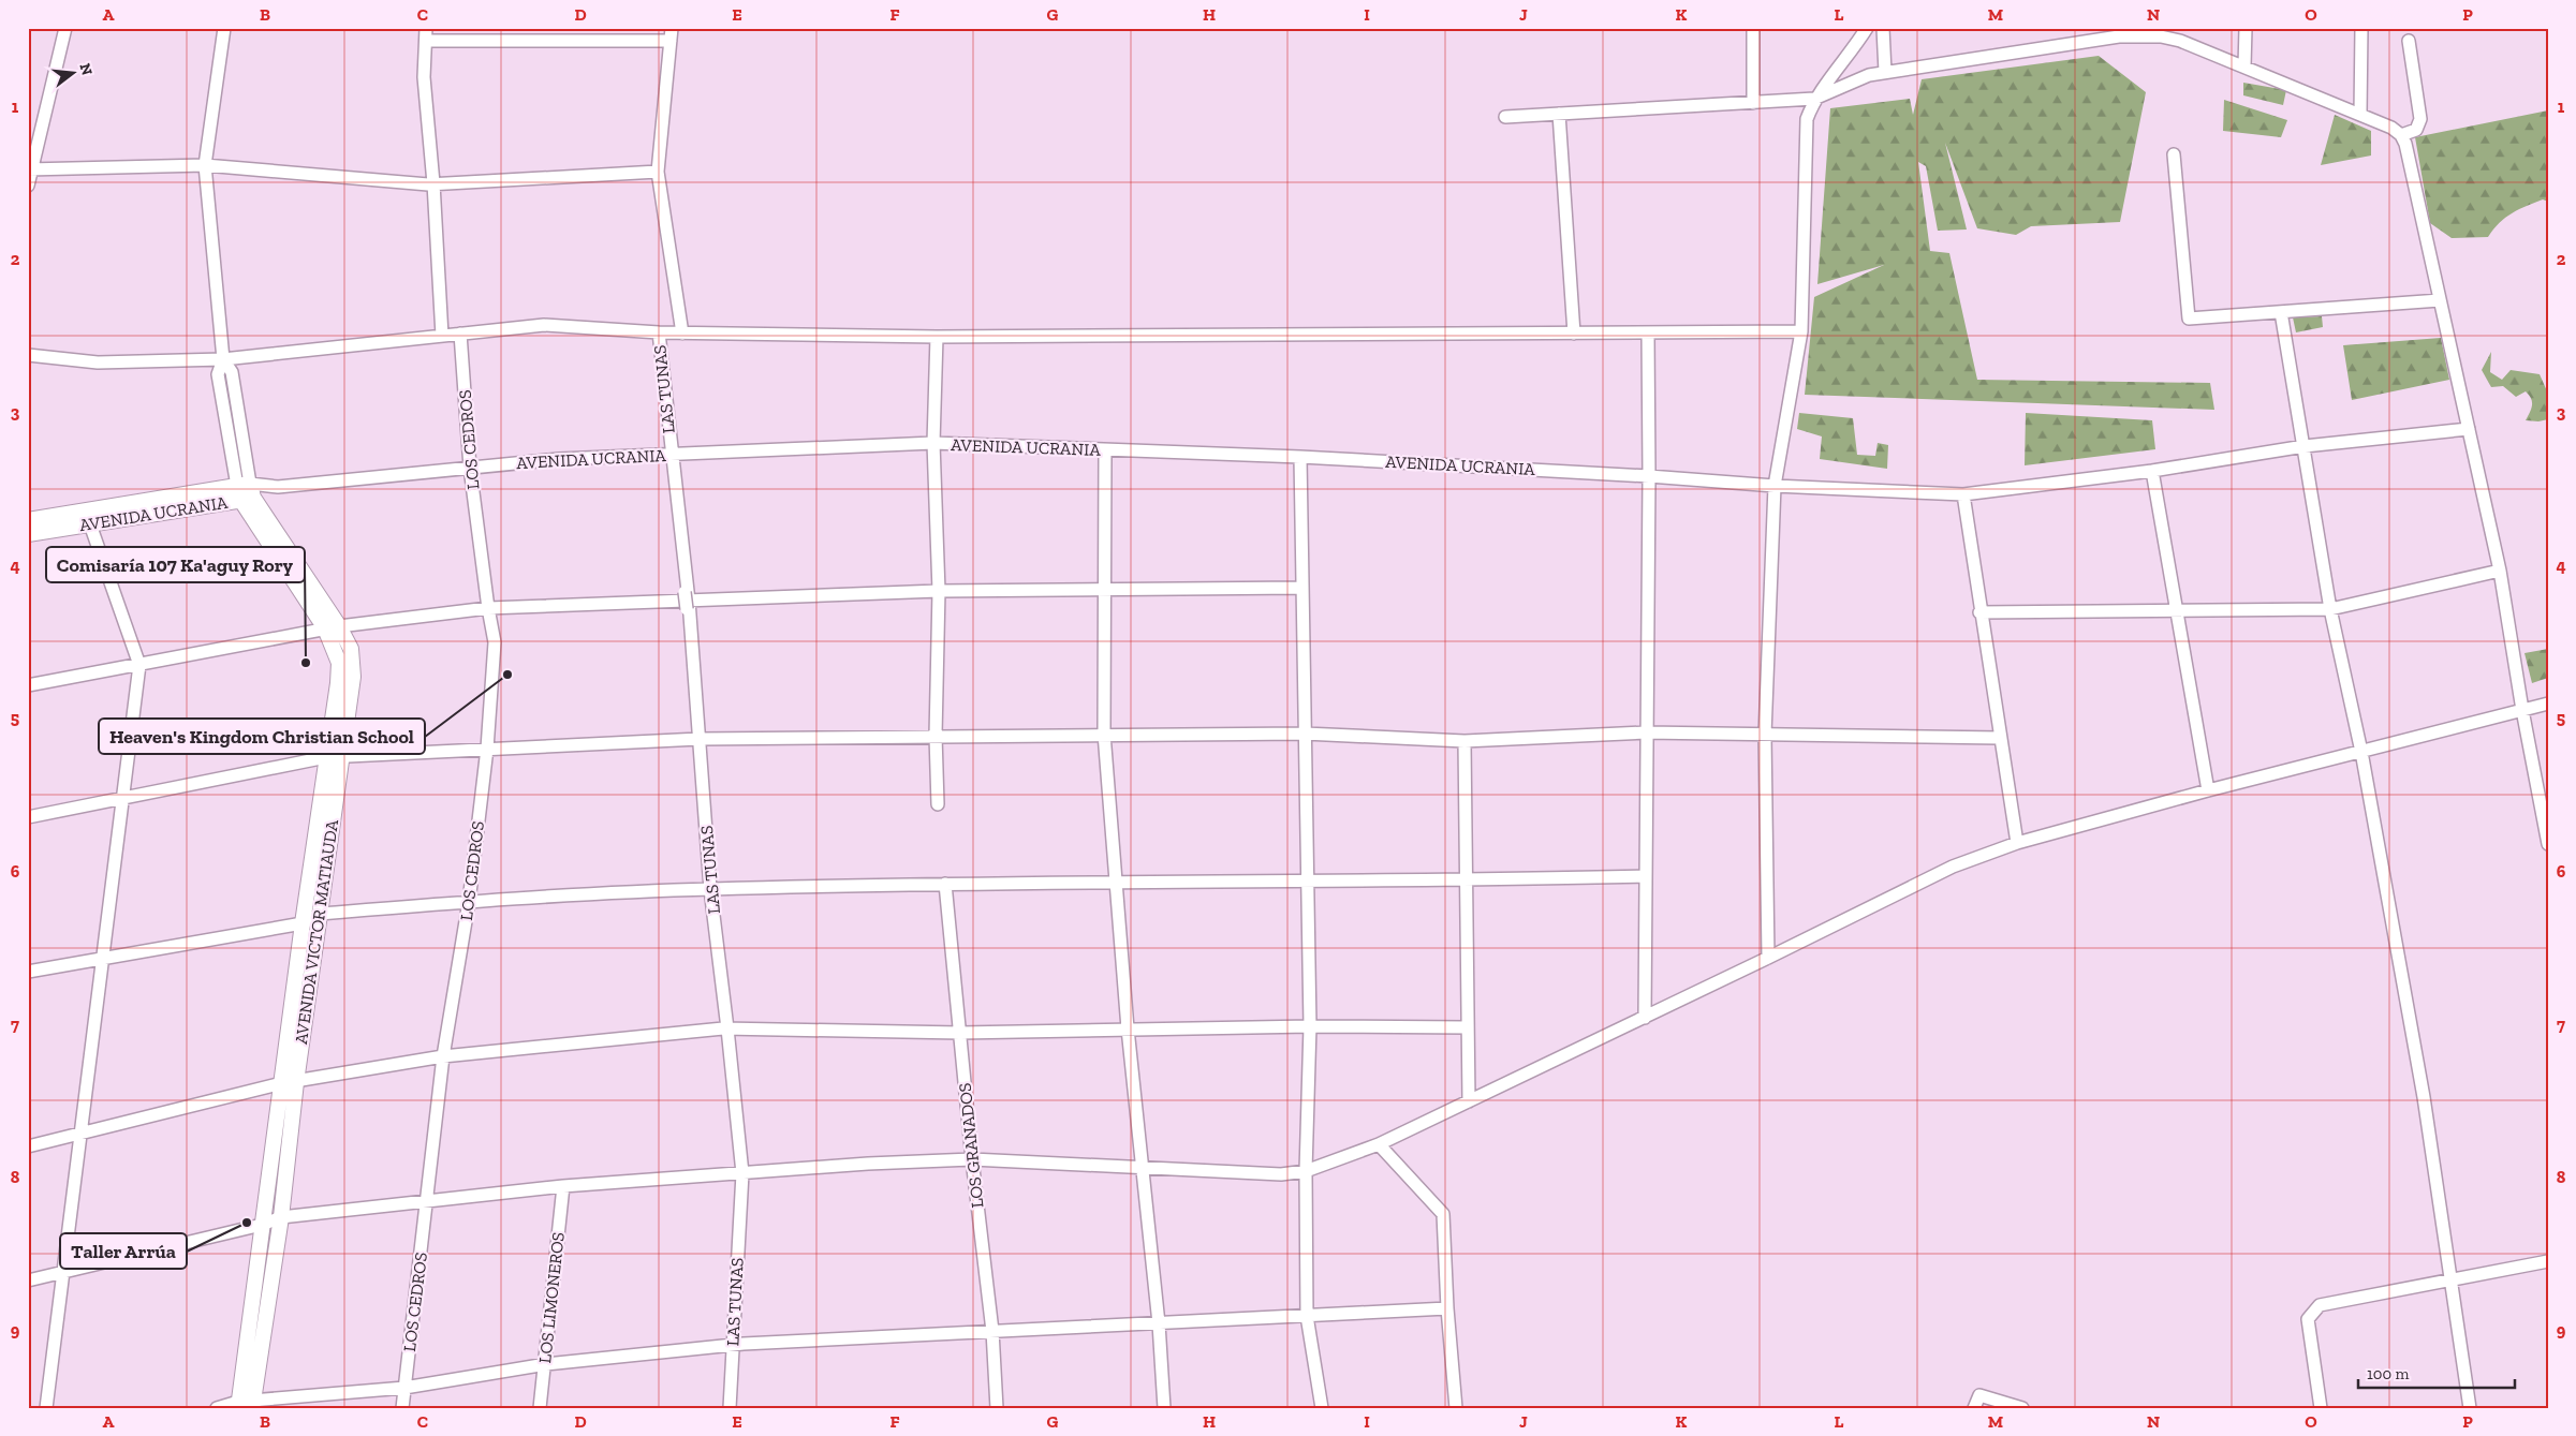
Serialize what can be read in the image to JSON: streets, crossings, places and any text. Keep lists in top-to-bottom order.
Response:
{
  "streets": {
    "main road": ["AVENIDA UCRANIA", "AVENIDA VICTOR MATIAUDA"],
    "street": [
      "LAS TUNAS",
      "LOS CEDROS",
      "LOS GRANADOS",
      "LOS LIMONEROS"
    ]
  },
  "crossings": [
    ["LAS TUNAS", "AVENIDA UCRANIA"],
    ["LOS CEDROS", "AVENIDA UCRANIA"],
    ["AVENIDA UCRANIA", "AVENIDA VICTOR MATIAUDA"]
  ],
  "places": ["Comisaría 107 Ka'aguy Rory", "Heaven's Kingdom Christian School", "Taller Arrúa"],
  "scale_bar": "100 m",
  "north": "right",
  "grid": {
    "columns": [
      "A",
      "B",
      "C",
      "D",
      "E",
      "F",
      "G",
      "H",
      "I",
      "J",
      "K",
      "L",
      "M",
      "N",
      "O",
      "P"
    ],
    "rows": [
      "1",
      "2",
      "3",
      "4",
      "5",
      "6",
      "7",
      "8",
      "9"
    ]
  }
}
